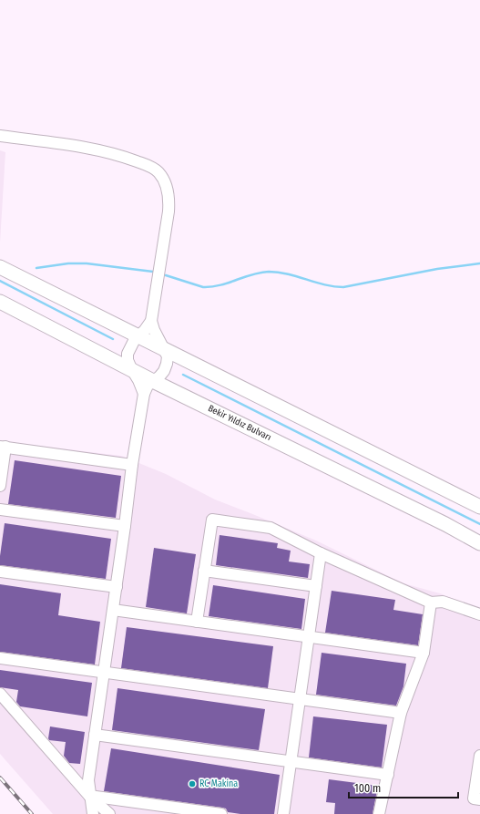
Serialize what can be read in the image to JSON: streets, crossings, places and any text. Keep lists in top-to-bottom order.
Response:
{
  "streets": {
    "main road": ["Bekir Yıldız Bulvarı"]
  },
  "places": ["RC Makina"],
  "scale_bar": "100 m"
}
